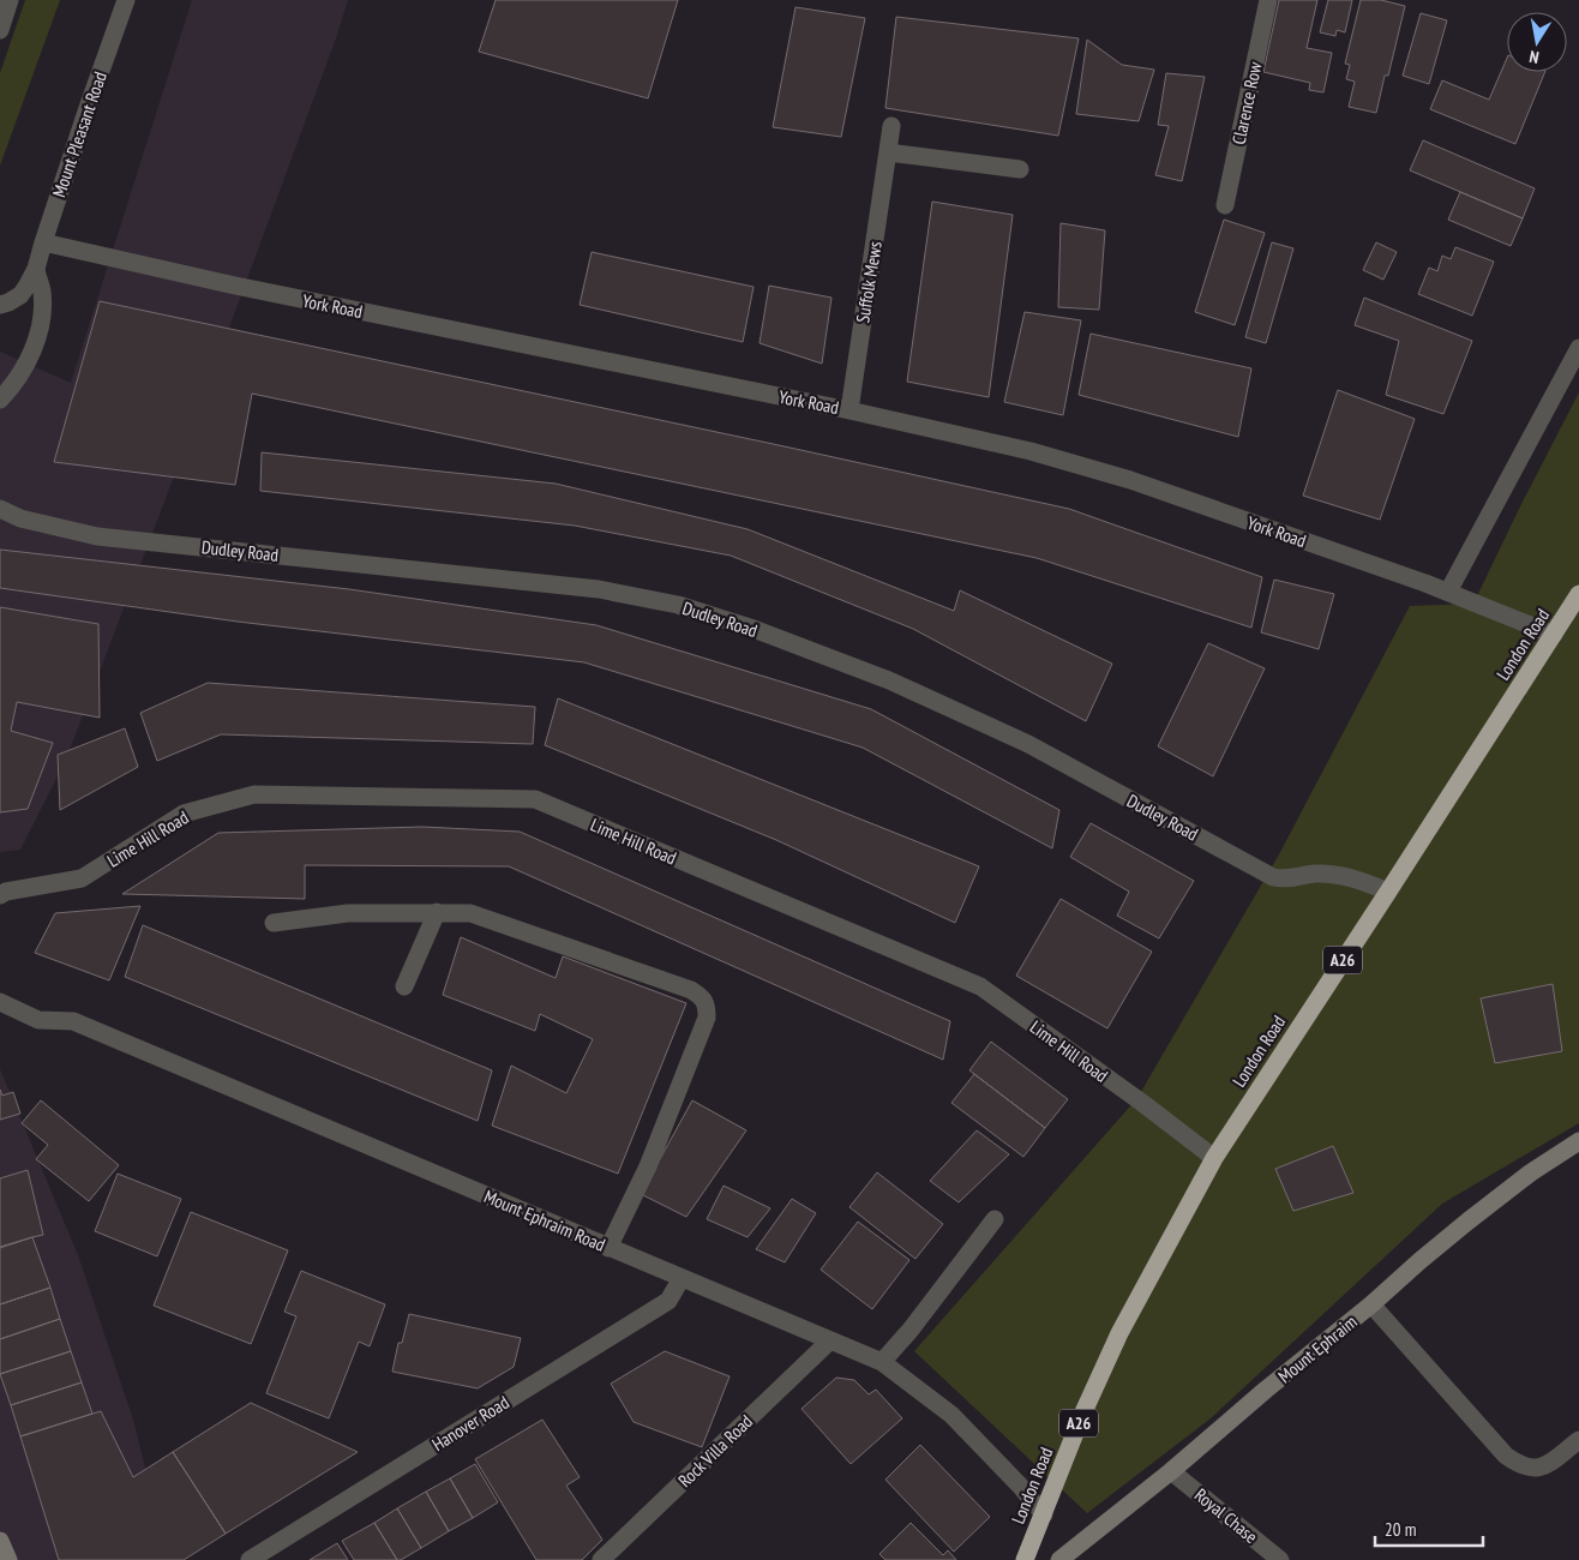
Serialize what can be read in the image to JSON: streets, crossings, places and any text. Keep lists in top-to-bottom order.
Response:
{
  "streets": {
    "highway": ["London Road", "A26"],
    "street": [
      "Clarence Row",
      "Mount Pleasant Road",
      "Suffolk Mews",
      "York Road",
      "Dudley Road",
      "Lime Hill Road",
      "Mount Ephraim Road",
      "Mount Ephraim",
      "Hanover Road",
      "Rock Villa Road",
      "Royal Chase"
    ]
  },
  "crossings": [
    ["Mount Pleasant Road", "York Road"],
    ["Suffolk Mews", "York Road"],
    ["York Road", "London Road"],
    ["Dudley Road", "London Road"],
    ["London Road", "Lime Hill Road"],
    ["London Road", "Mount Ephraim Road"],
    ["Mount Ephraim Road", "Hanover Road"],
    ["Mount Ephraim Road", "Rock Villa Road"],
    ["Mount Ephraim", "Royal Chase"]
  ],
  "scale_bar": "20 m",
  "north": "bottom"
}
